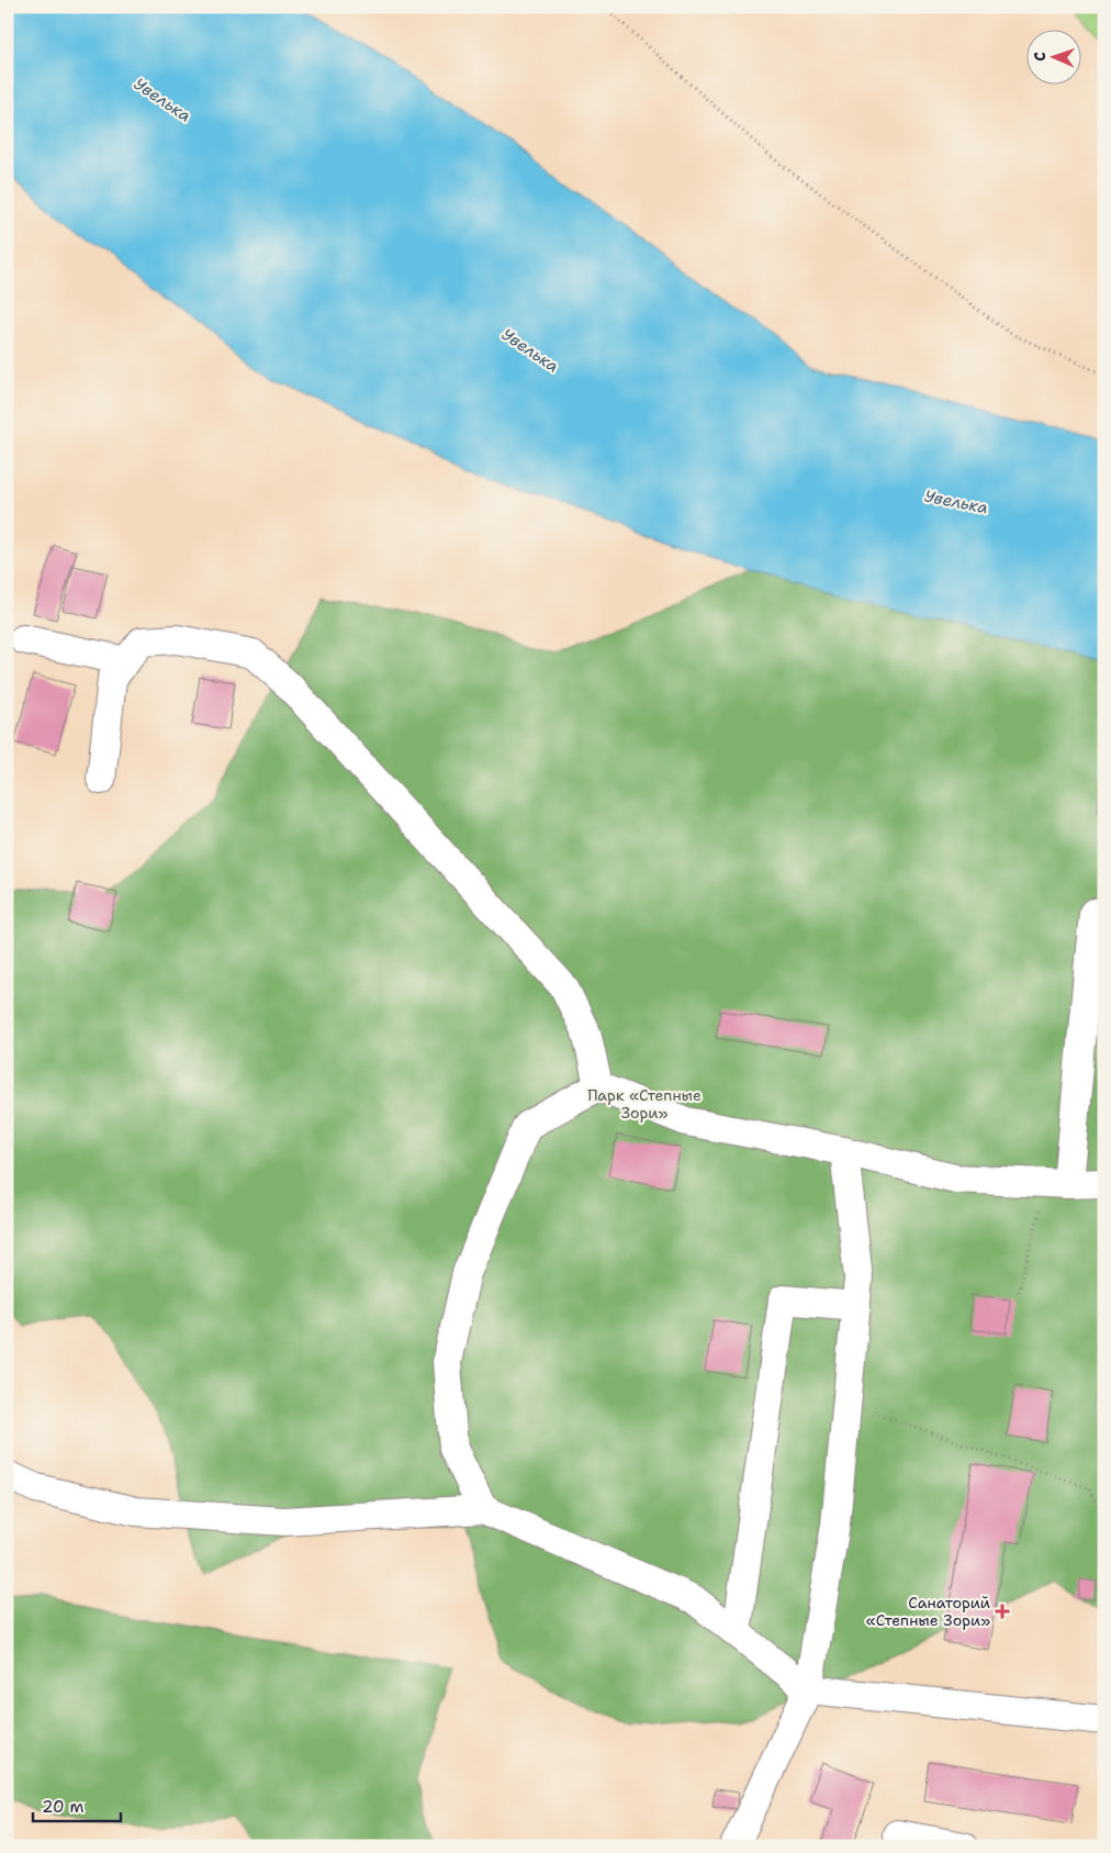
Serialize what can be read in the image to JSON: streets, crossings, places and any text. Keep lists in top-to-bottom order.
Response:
{
  "water": ["Увелька"],
  "parks": ["Парк «Степные Зори»"],
  "places": {
    "health": ["Санаторий «Степные Зори»"]
  },
  "scale_bar": "20 m",
  "north": "left"
}
